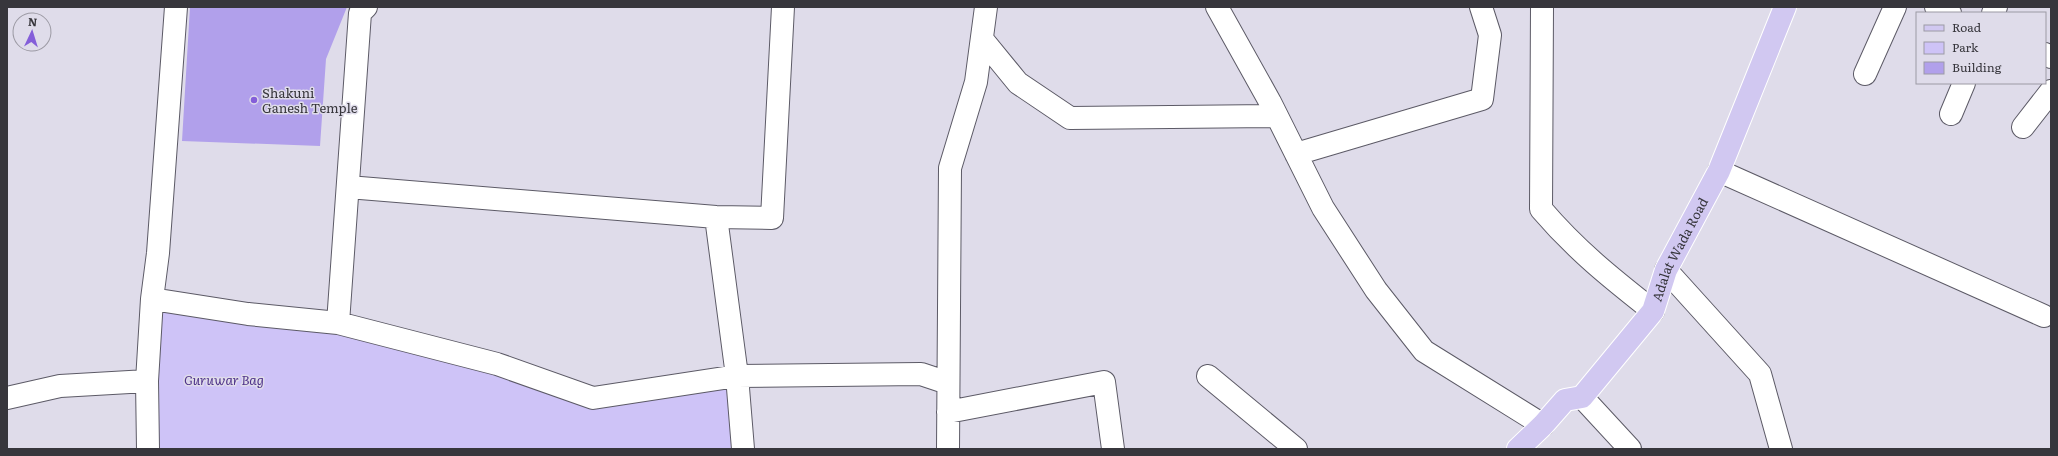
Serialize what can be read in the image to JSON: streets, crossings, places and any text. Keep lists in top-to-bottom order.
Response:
{
  "streets": {
    "main road": ["Adalat Wada Road"]
  },
  "parks": ["Guruwar Bag"],
  "places": ["Shakuni Ganesh Temple"],
  "legend": ["Road", "Park", "Building"],
  "north": "top"
}
